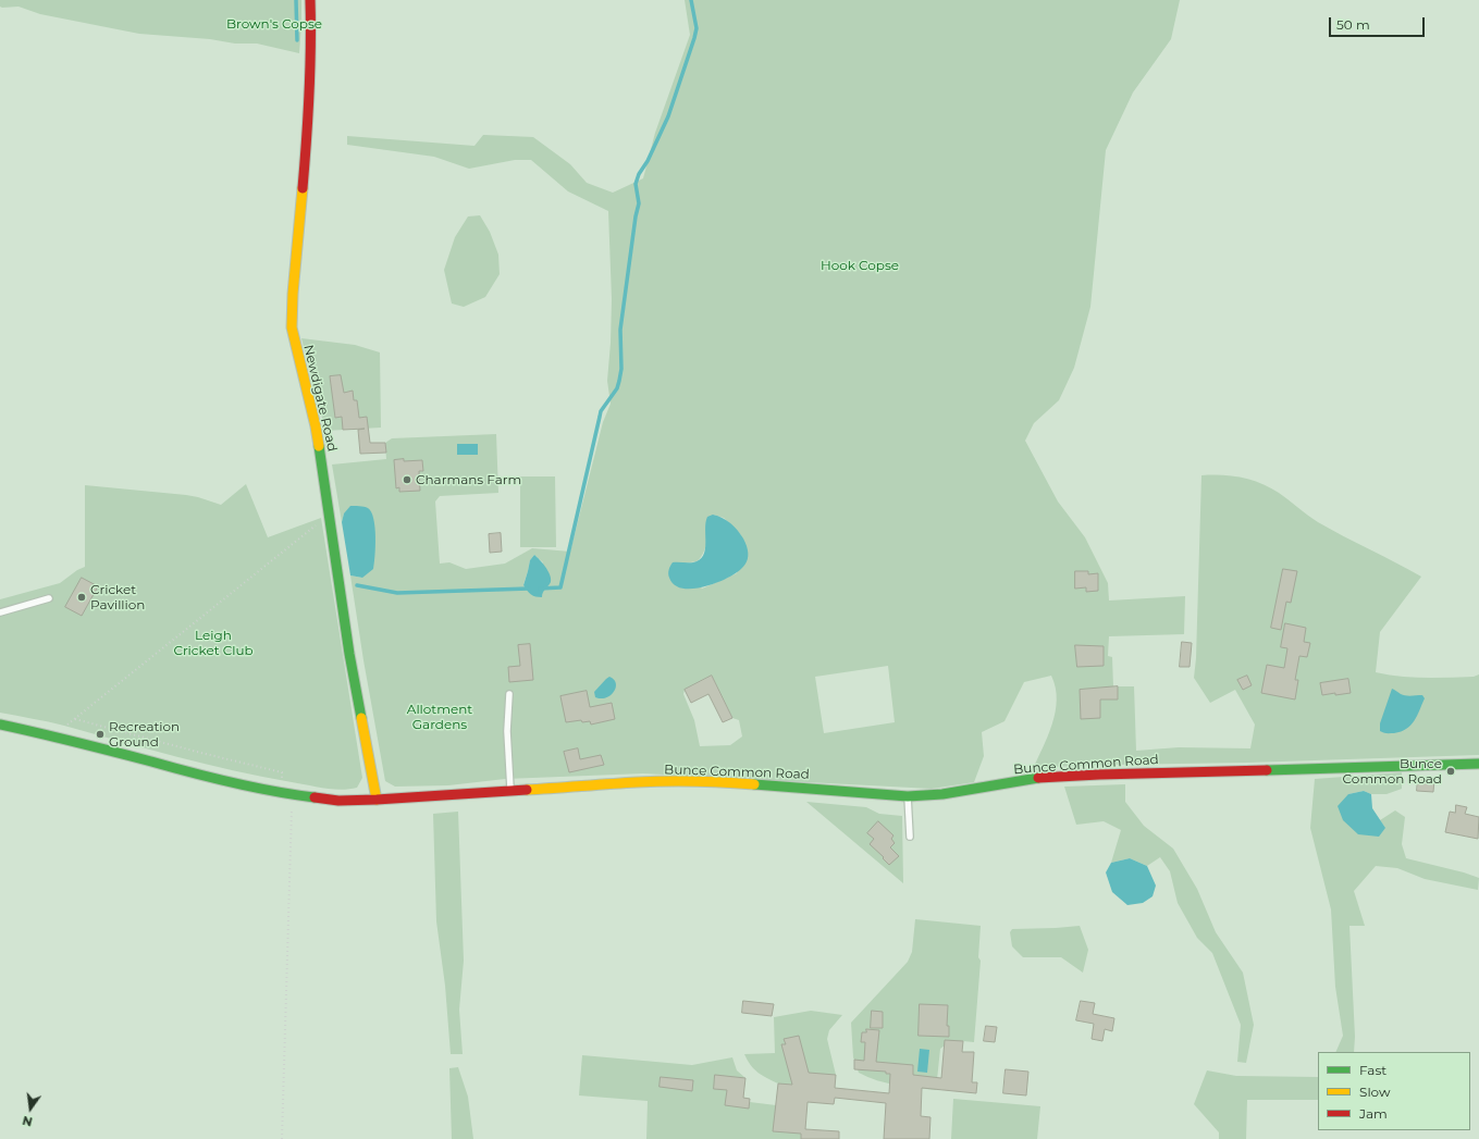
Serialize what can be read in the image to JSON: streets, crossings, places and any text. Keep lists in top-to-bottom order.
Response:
{
  "streets": {
    "street": ["Newdigate Road", "Bunce Common Road"]
  },
  "crossings": [
    ["Newdigate Road", "Bunce Common Road"]
  ],
  "parks": [
    "Brown's Copse",
    "Hook Copse",
    "Leigh Cricket Club",
    "Allotment Gardens"
  ],
  "places": [
    "Charmans Farm",
    "Cricket Pavillion",
    "Recreation Ground",
    "Bunce Common Road"
  ],
  "legend": ["Fast", "Slow", "Jam"],
  "scale_bar": "50 m",
  "north": "bottom"
}
